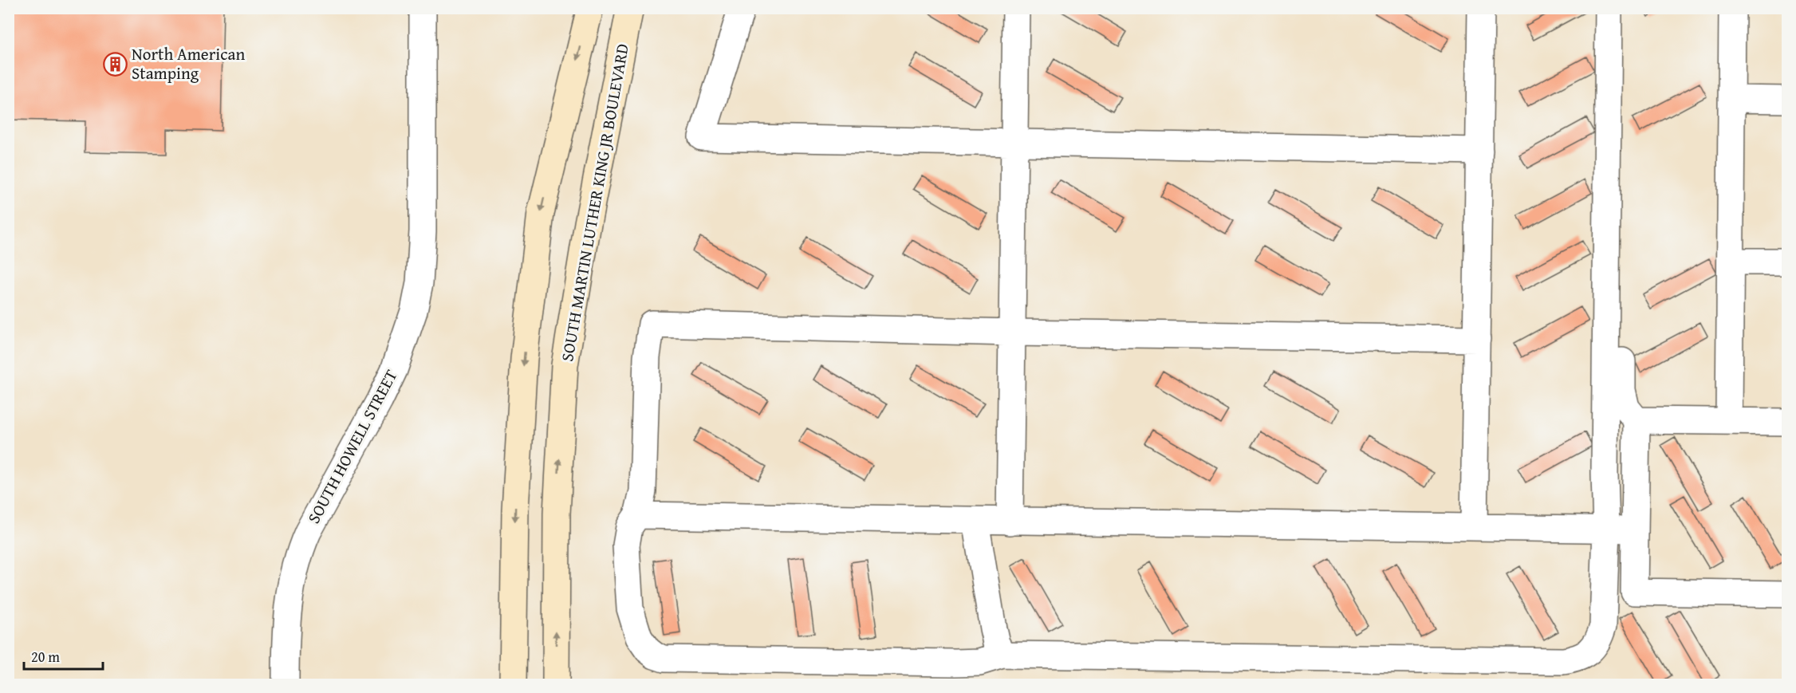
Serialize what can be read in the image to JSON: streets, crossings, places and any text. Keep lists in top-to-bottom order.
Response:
{
  "streets": {
    "main road": ["SOUTH MARTIN LUTHER KING JR BOULEVARD"],
    "street": ["SOUTH HOWELL STREET"]
  },
  "places": {
    "building": ["North American Stamping"]
  },
  "scale_bar": "20 m"
}
